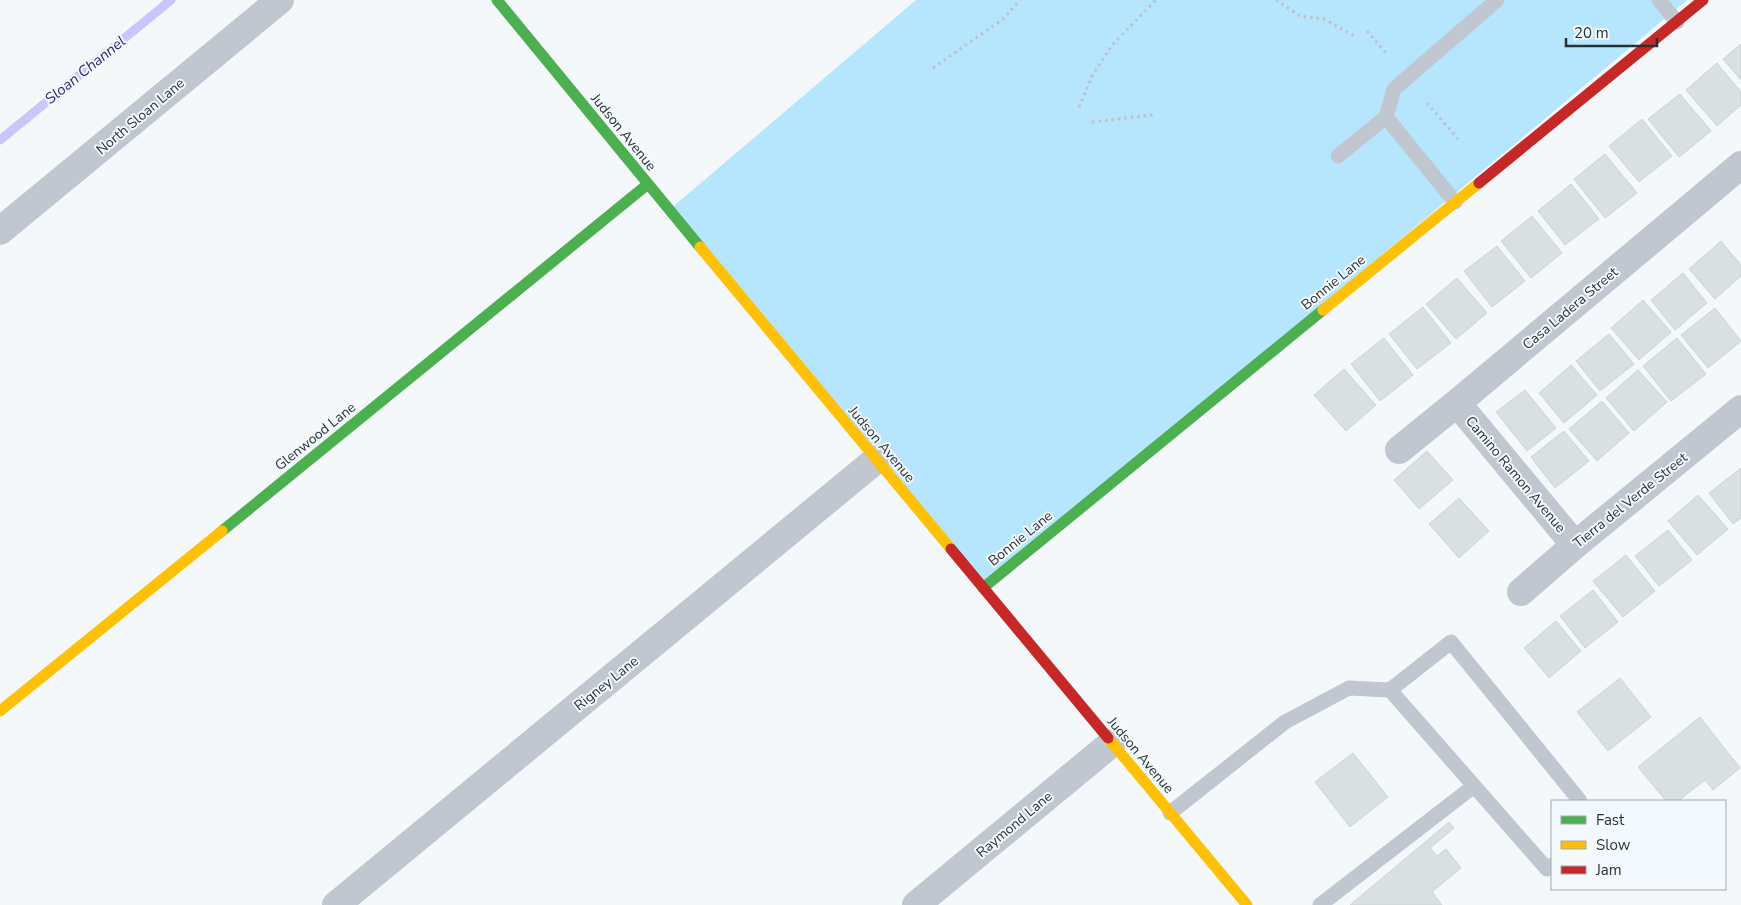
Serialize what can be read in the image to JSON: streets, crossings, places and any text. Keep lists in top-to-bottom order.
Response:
{
  "streets": {
    "street": [
      "North Sloan Lane",
      "Judson Avenue",
      "Bonnie Lane",
      "Casa Ladera Street",
      "Glenwood Lane",
      "Camino Ramon Avenue",
      "Tierra del Verde Street",
      "Rigney Lane",
      "Raymond Lane"
    ]
  },
  "crossings": [
    ["Judson Avenue", "Bonnie Lane"],
    ["Judson Avenue", "Glenwood Lane"],
    ["Judson Avenue", "Rigney Lane"],
    ["Judson Avenue", "Raymond Lane"],
    ["Casa Ladera Street", "Camino Ramon Avenue"],
    ["Camino Ramon Avenue", "Tierra del Verde Street"]
  ],
  "water": ["Sloan Channel"],
  "legend": ["Fast", "Slow", "Jam"],
  "scale_bar": "20 m"
}
